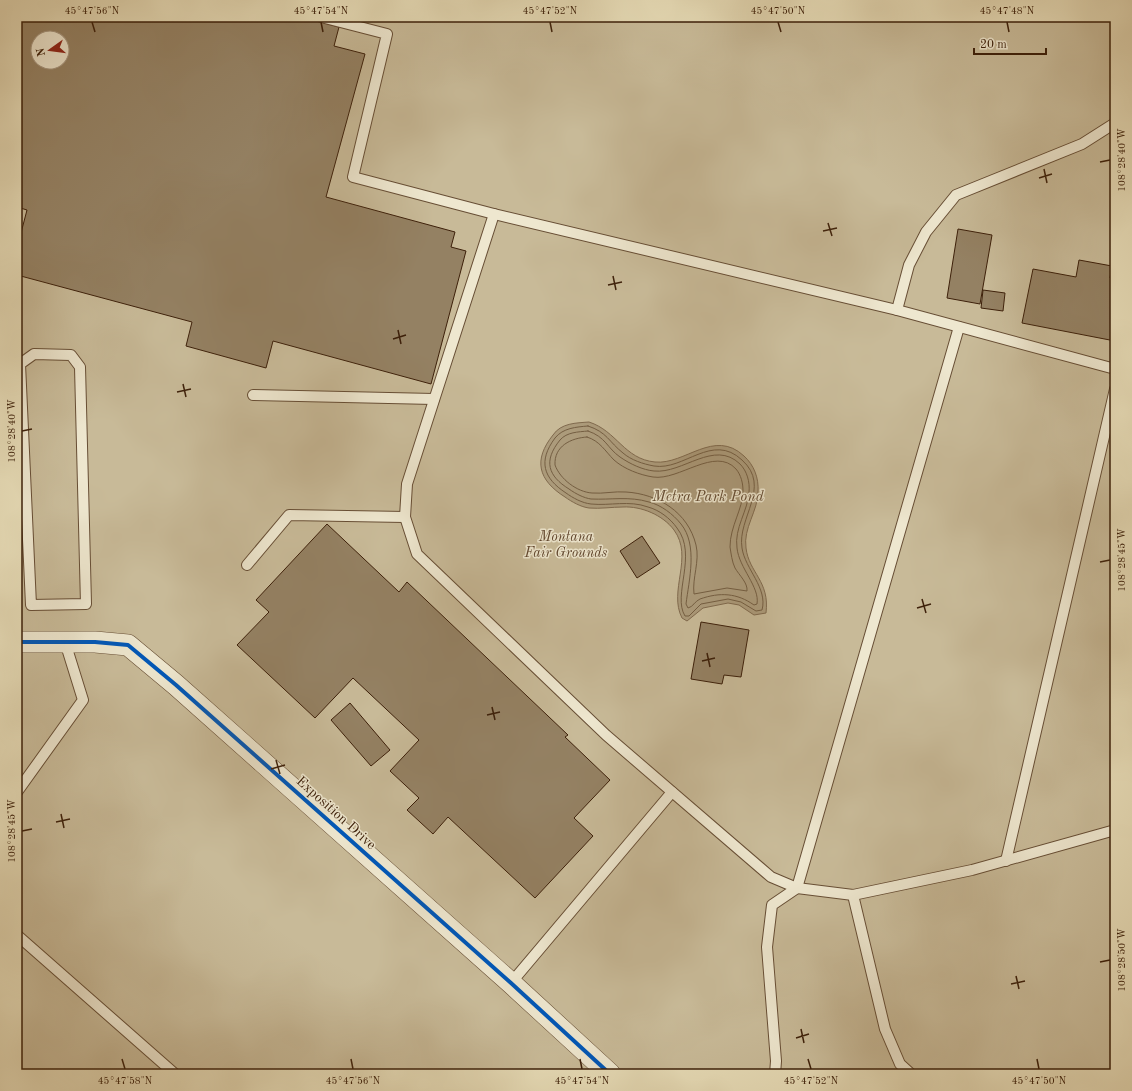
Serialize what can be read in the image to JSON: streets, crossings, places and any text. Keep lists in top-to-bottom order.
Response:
{
  "streets": {
    "street": ["Exposition Drive"]
  },
  "water": ["Metra Park Pond"],
  "parks": ["Montana Fair Grounds"],
  "scale_bar": "20 m",
  "north": "left",
  "coordinates": [
    "45°47'56\"N",
    "45°47'54\"N",
    "45°47'52\"N",
    "45°47'50\"N",
    "45°47'48\"N",
    "108°28'40\"W",
    "108°28'45\"W",
    "108°28'50\"W",
    "45°47'58\"N"
  ]
}
